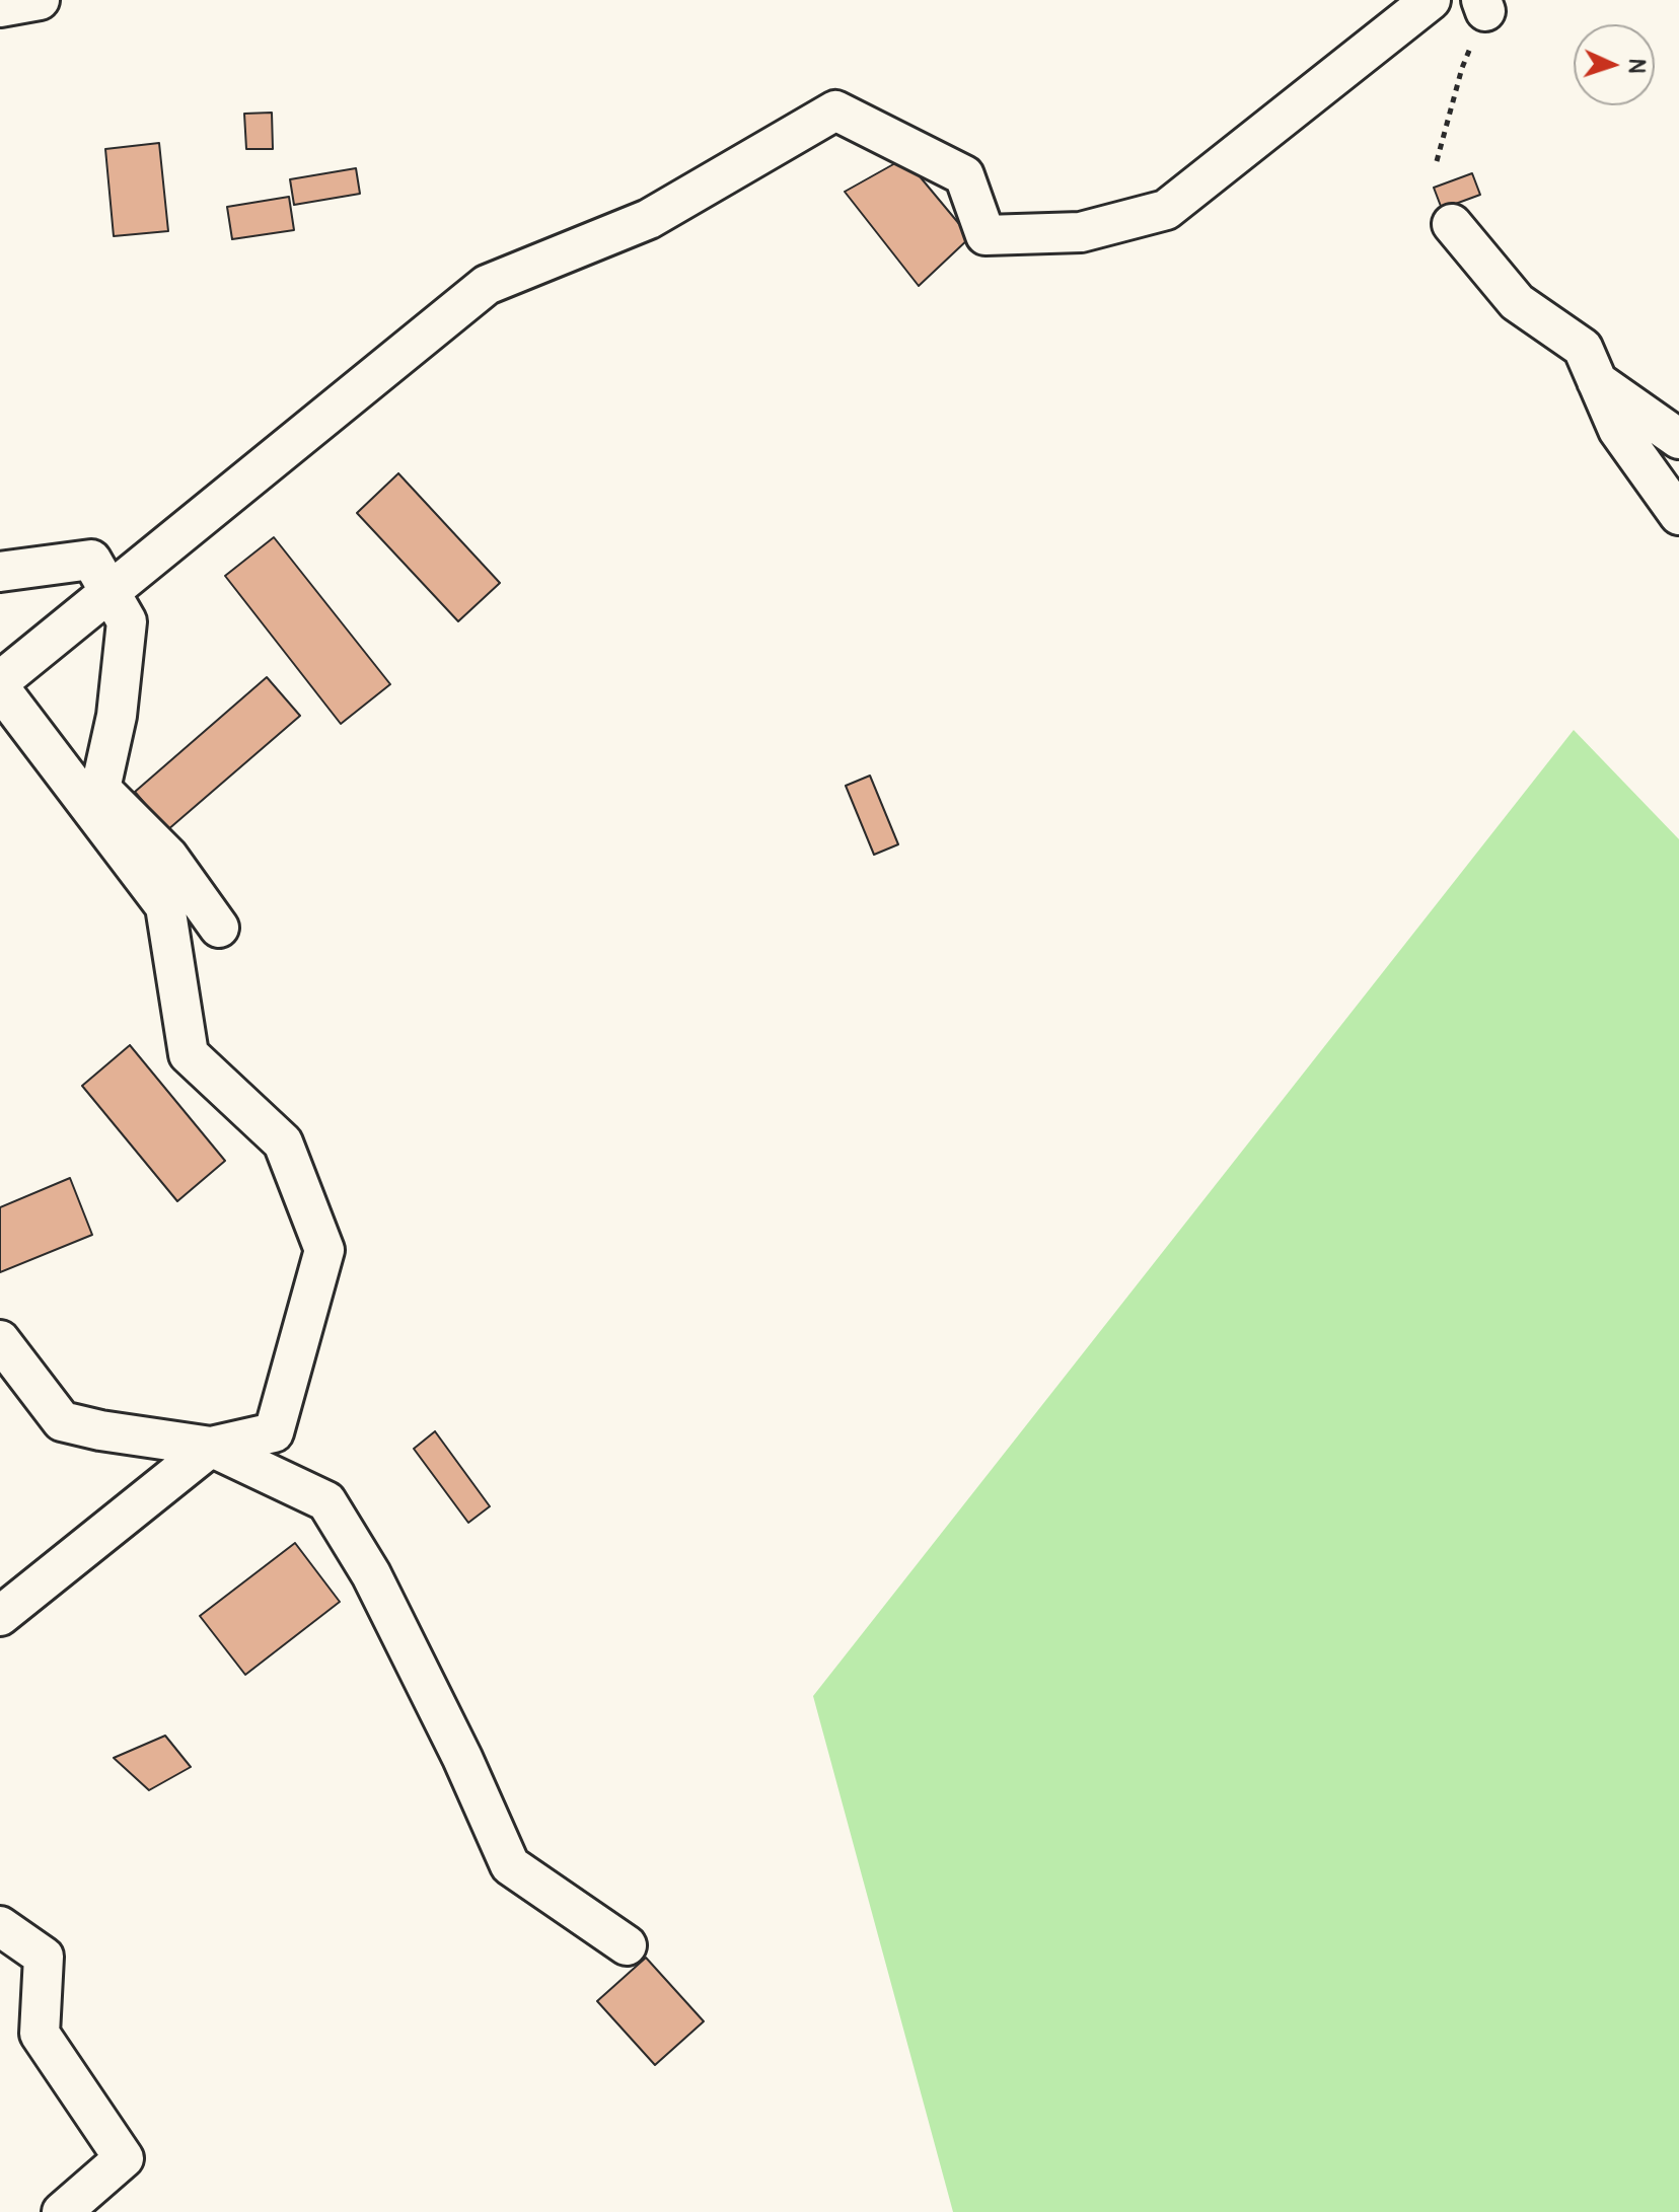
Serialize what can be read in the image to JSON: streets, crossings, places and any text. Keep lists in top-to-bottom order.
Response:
{
  "north": "right"
}
